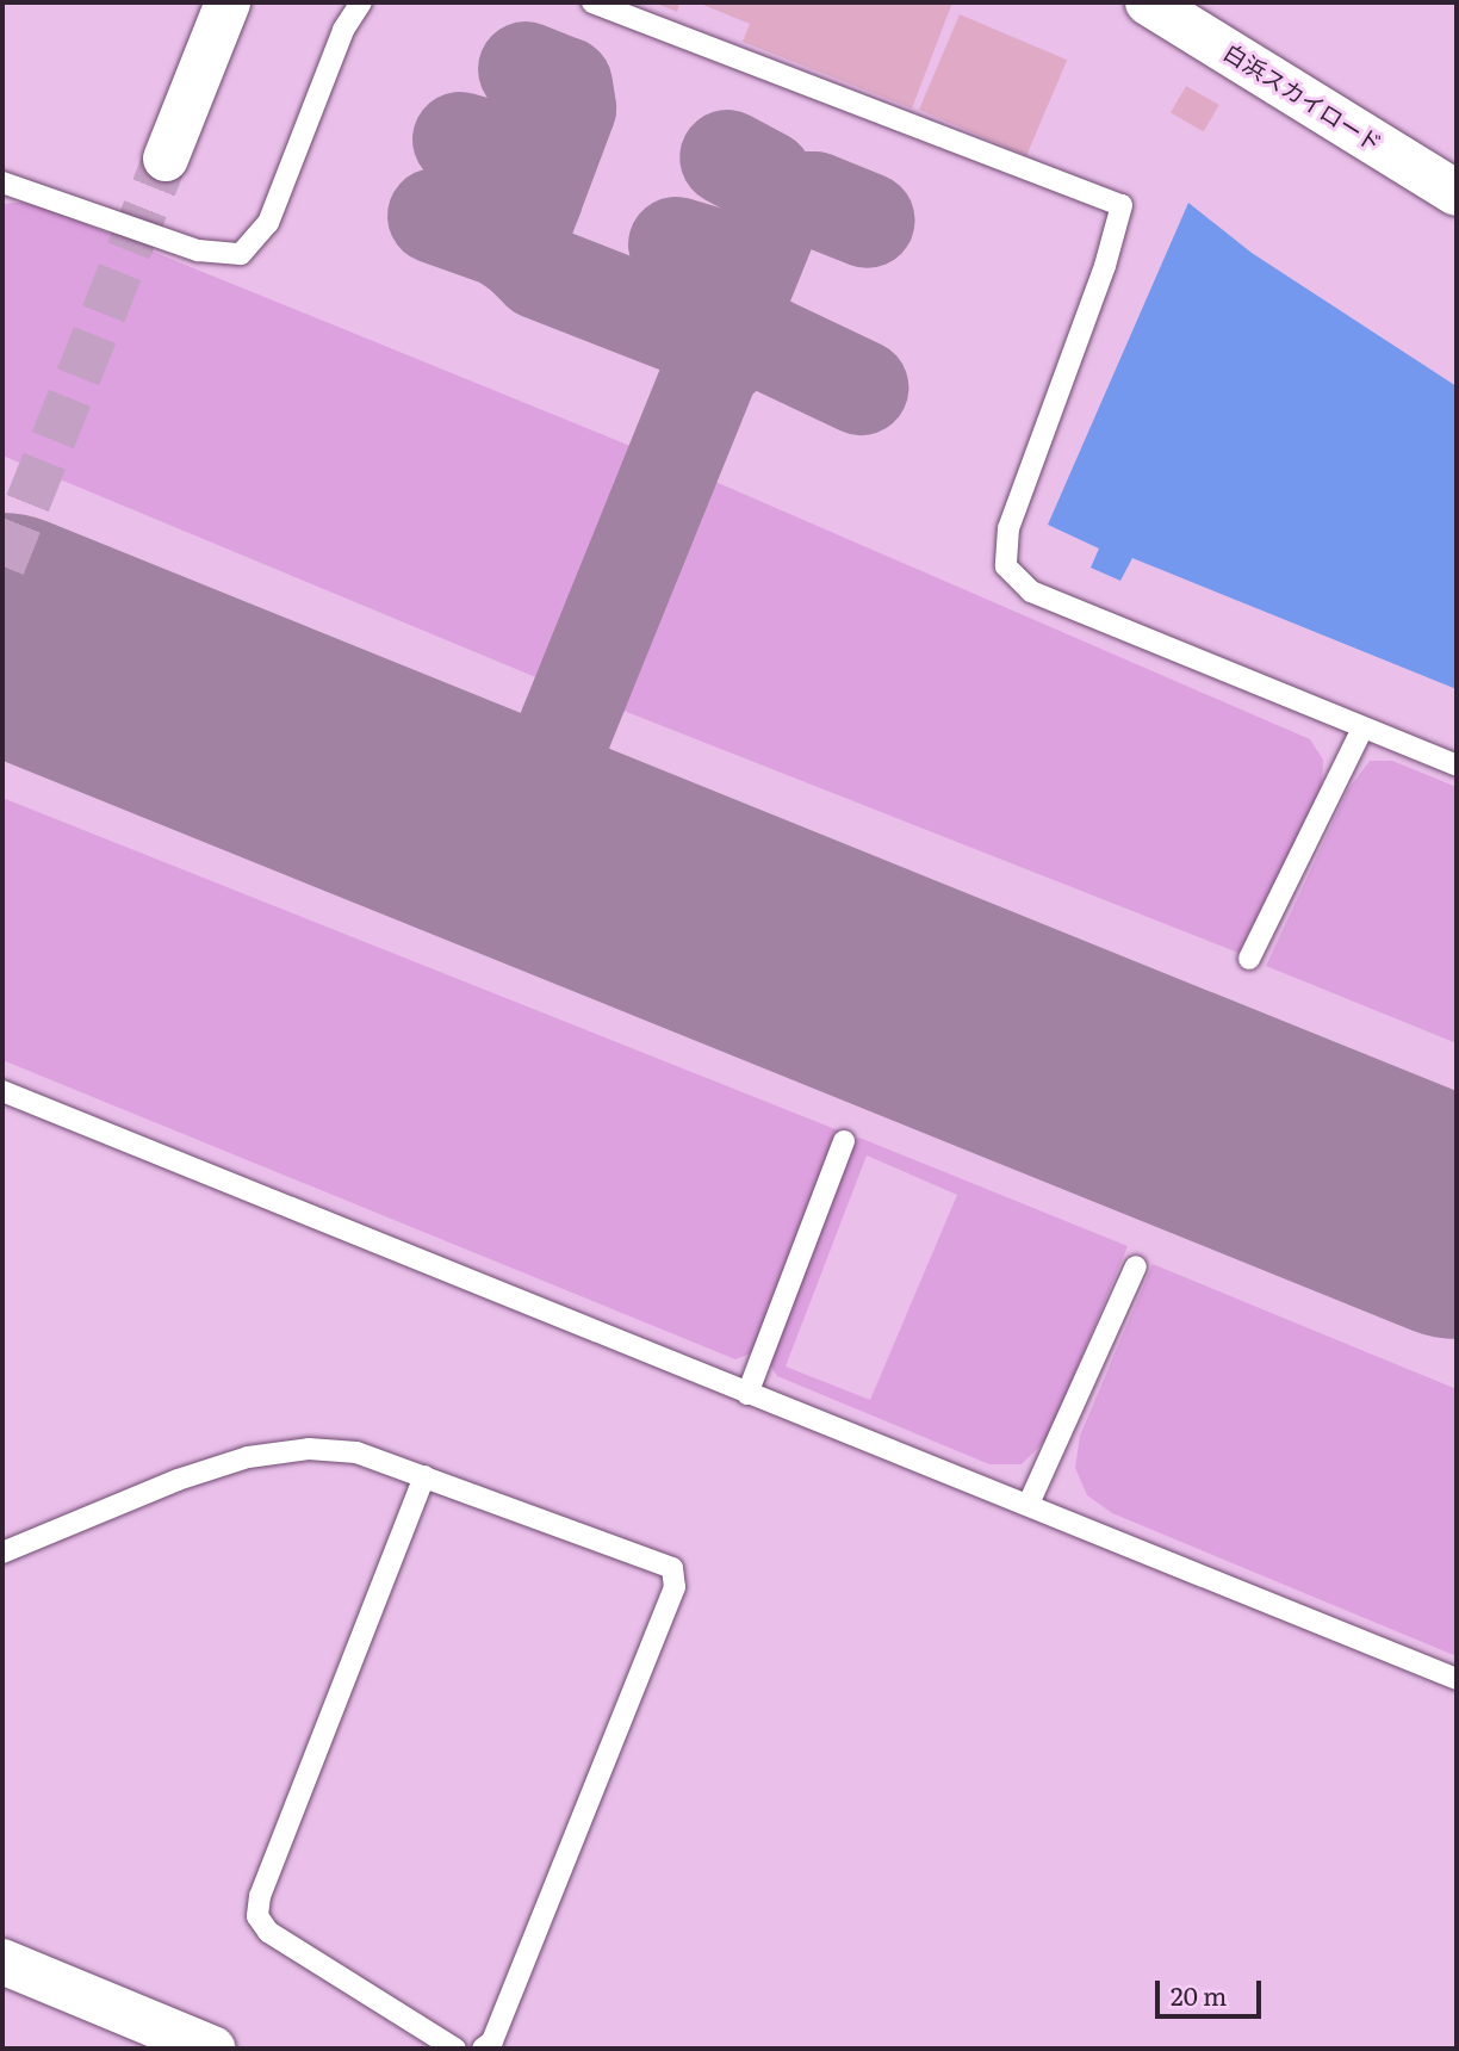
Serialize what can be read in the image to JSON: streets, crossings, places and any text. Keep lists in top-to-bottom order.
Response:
{
  "streets": {
    "main road": ["白浜スカイロード"]
  },
  "scale_bar": "20 m"
}
